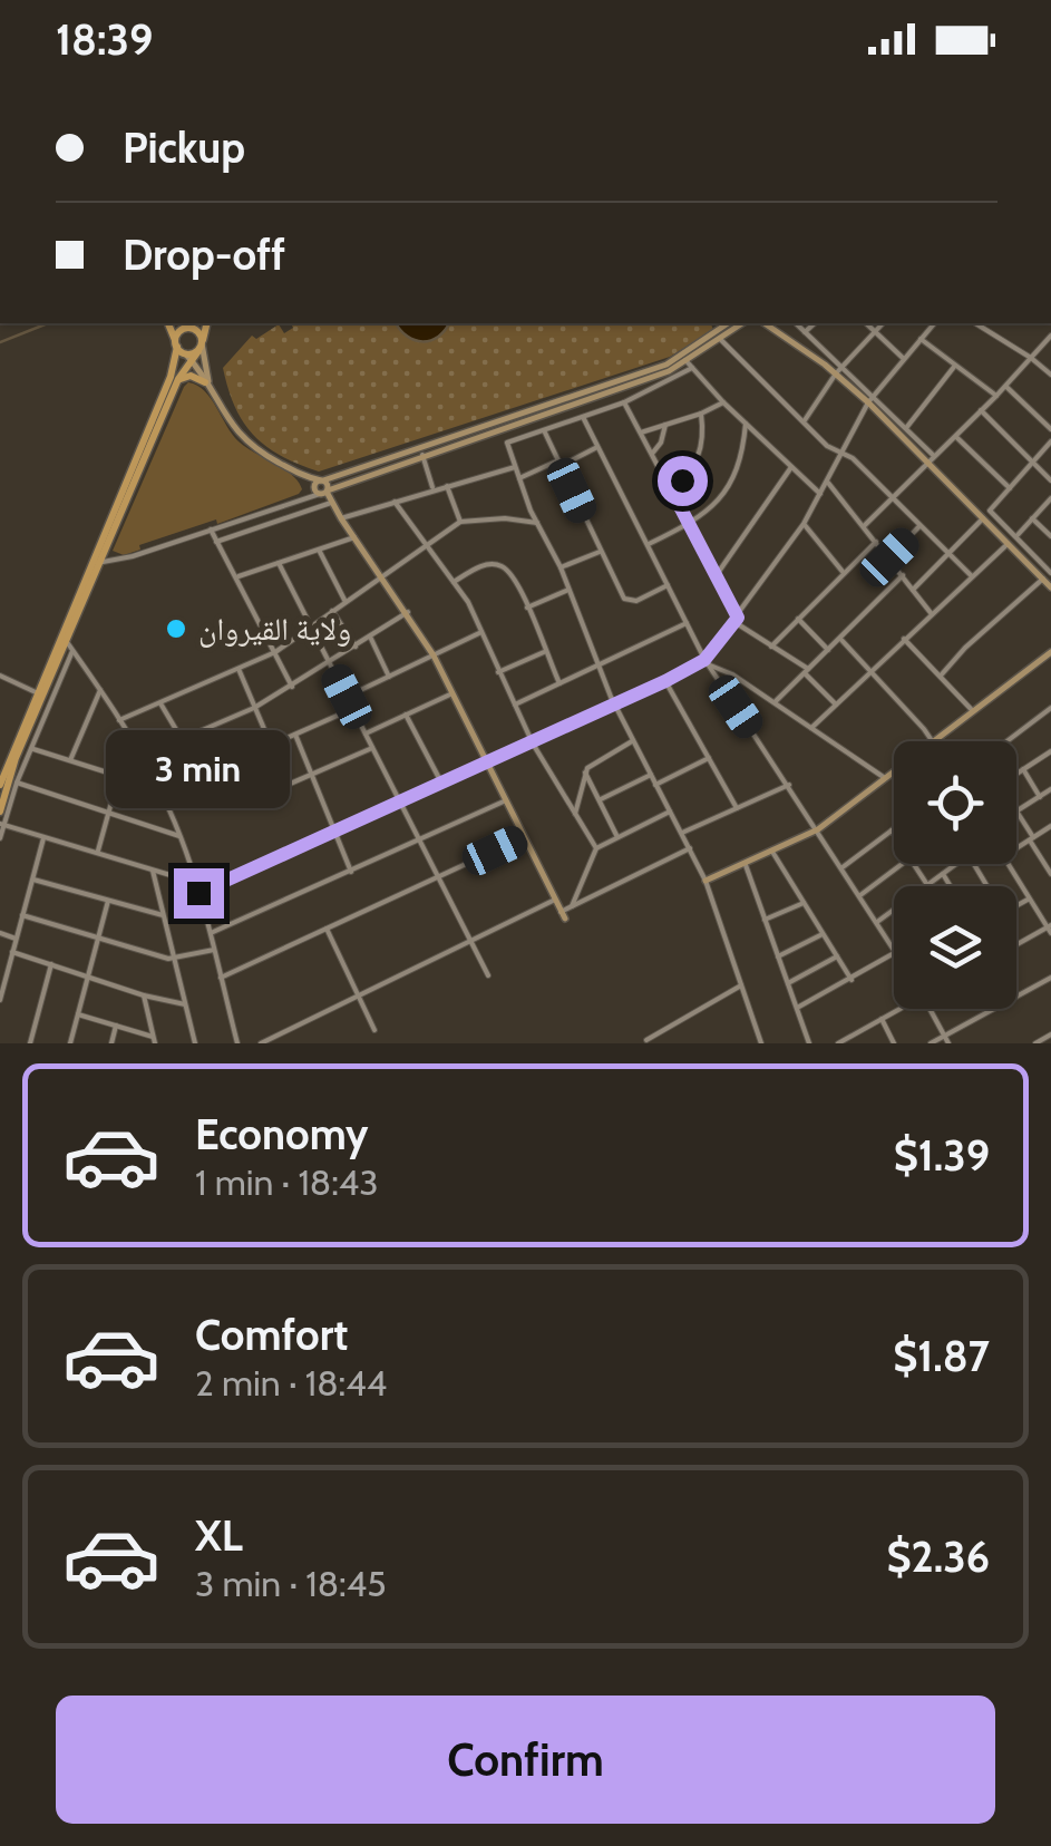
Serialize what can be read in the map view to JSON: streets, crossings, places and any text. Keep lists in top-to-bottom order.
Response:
{
  "places": ["ولاية القيروان"],
  "page": {
    "status": "18:39",
    "banner": ["Pickup", "Drop-off"],
    "bubble": "3 min",
    "list": [
      {
        "name": "Economy",
        "note": "1 min · 18:43",
        "value": "$1.39"
      },
      {
        "name": "Comfort",
        "note": "2 min · 18:44",
        "value": "$1.87"
      },
      {
        "name": "XL",
        "note": "3 min · 18:45",
        "value": "$2.36"
      }
    ],
    "buttons": "Confirm"
  }
}
